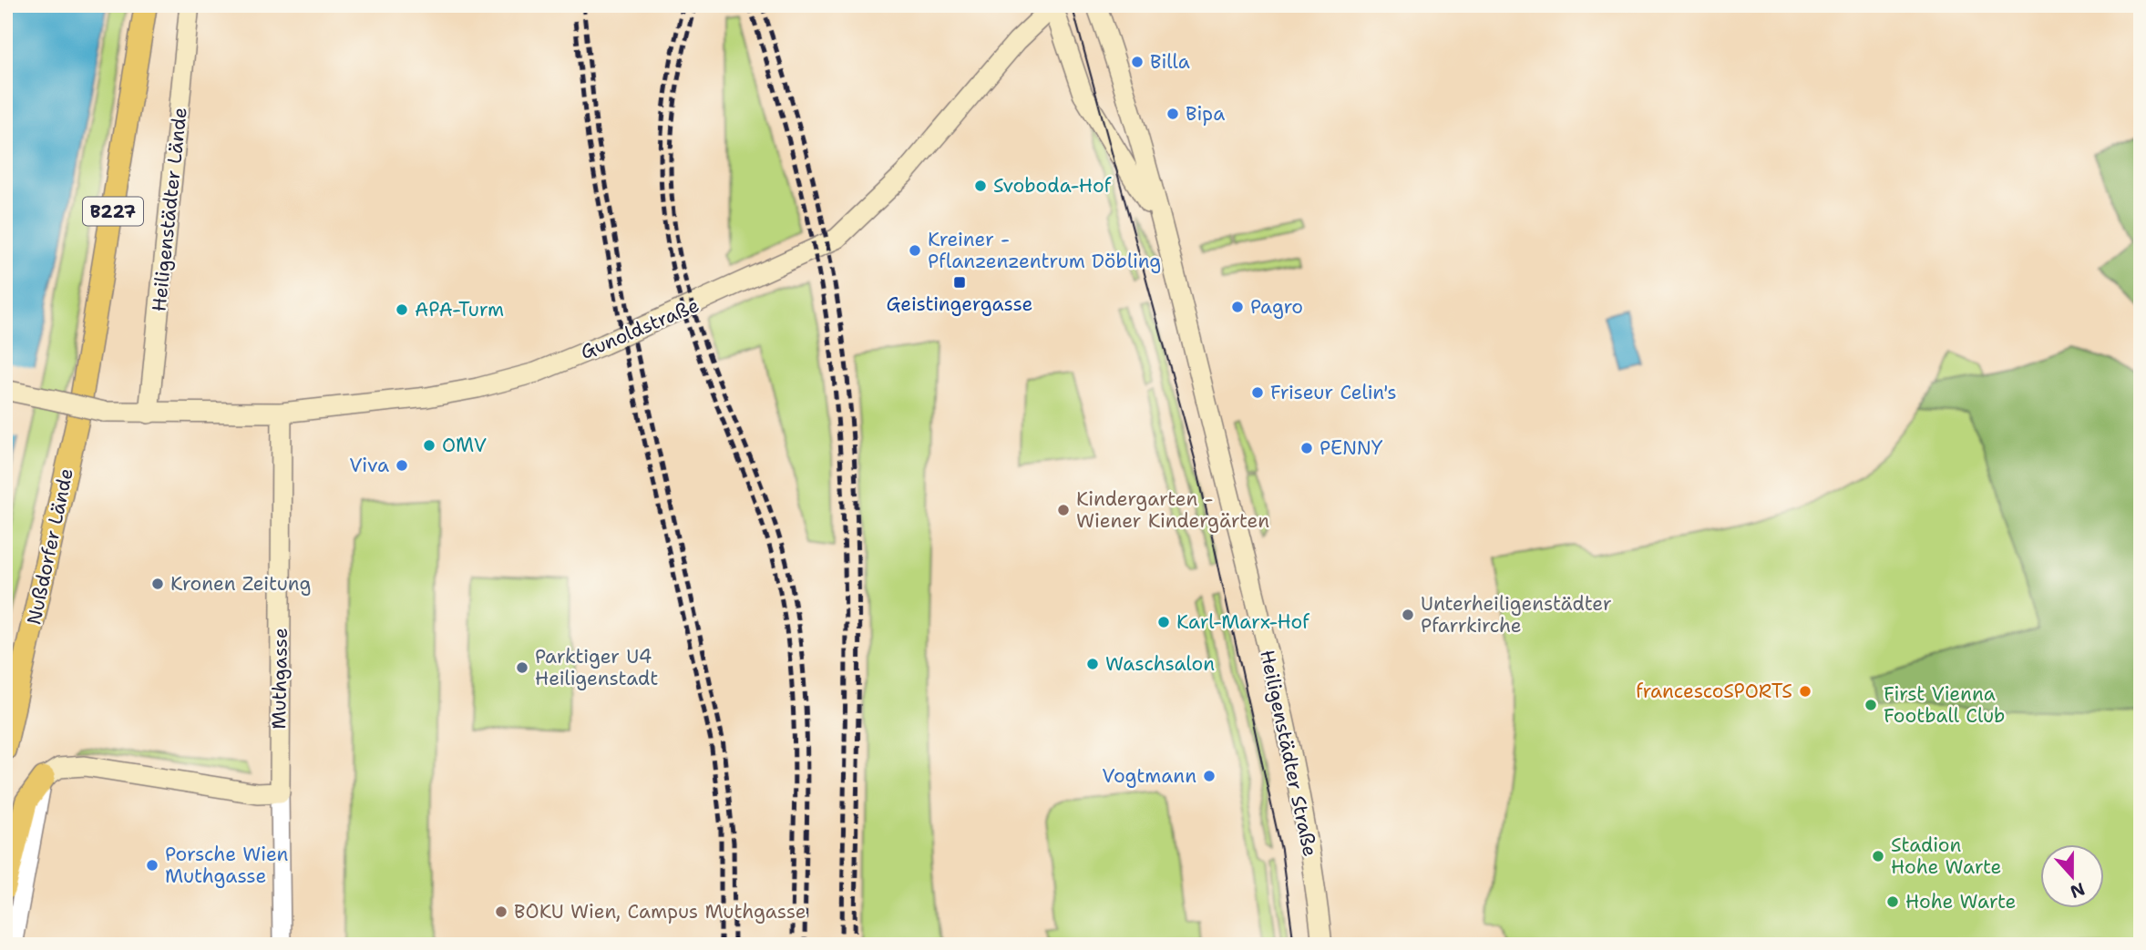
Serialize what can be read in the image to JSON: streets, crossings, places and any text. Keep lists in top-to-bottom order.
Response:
{
  "streets": {
    "highway": ["B227", "Nußdorfer Lände"],
    "main road": [
      "Heiligenstädter Lände",
      "Gunoldstraße",
      "Muthgasse",
      "Heiligenstädter Straße"
    ]
  },
  "crossings": [
    ["Heiligenstädter Lände", "Gunoldstraße"],
    ["Gunoldstraße", "Muthgasse"],
    ["Gunoldstraße", "Heiligenstädter Straße"]
  ],
  "places": {
    "other": [
      "Billa",
      "Bipa",
      "Svoboda-Hof",
      "Kreiner - Pflanzenzentrum Döbling",
      "Pagro",
      "APA-Turm",
      "Friseur Celin's",
      "OMV",
      "PENNY",
      "Viva",
      "Kindergarten - Wiener Kindergärten",
      "Kronen Zeitung",
      "Unterheiligenstädter Pfarrkirche",
      "Karl-Marx-Hof",
      "Waschsalon",
      "Parktiger U4 Heiligenstadt",
      "francescoSPORTS",
      "First Vienna Football Club",
      "Vogtmann",
      "Stadion Hohe Warte",
      "Porsche Wien Muthgasse",
      "Hohe Warte",
      "BOKU Wien, Campus Muthgasse"
    ],
    "transit": ["Geistingergasse"]
  },
  "north": "bottom"
}
